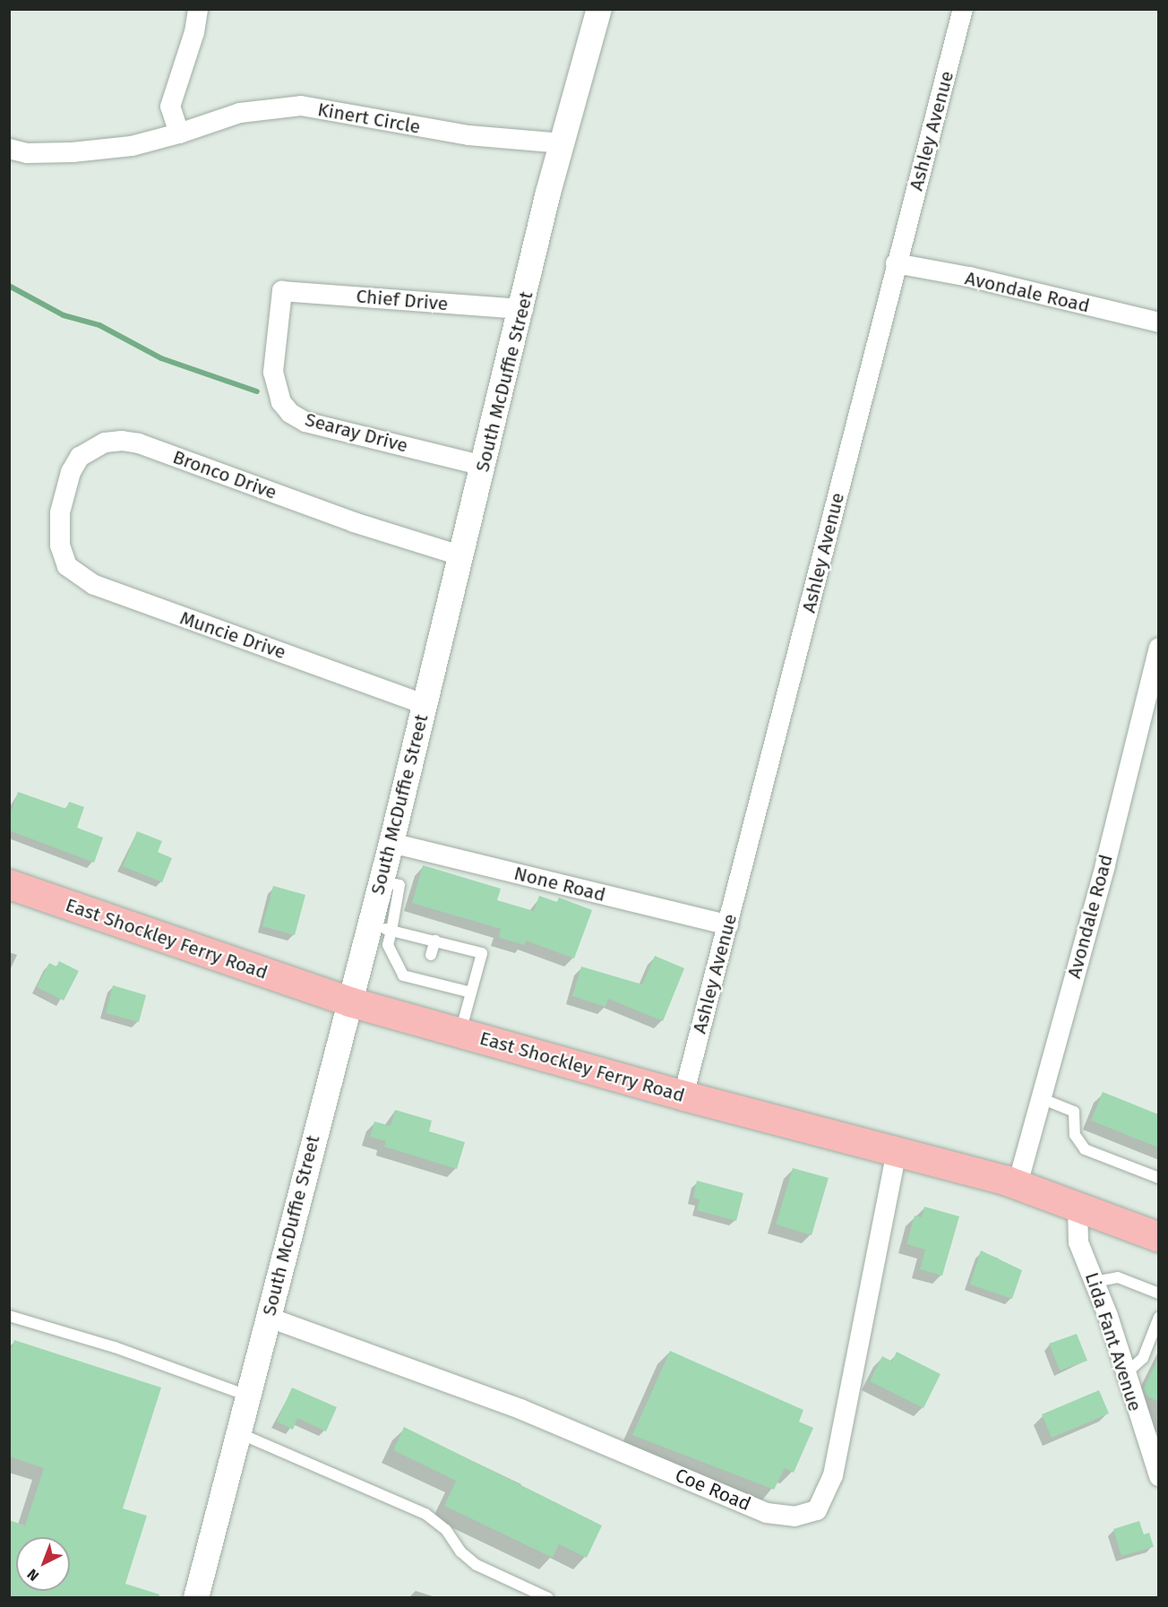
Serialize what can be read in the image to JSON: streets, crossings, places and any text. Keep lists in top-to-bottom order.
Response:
{
  "streets": {
    "highway": ["East Shockley Ferry Road"],
    "street": [
      "Kinert Circle",
      "Ashley Avenue",
      "Avondale Road",
      "Chief Drive",
      "South McDuffie Street",
      "Searay Drive",
      "Bronco Drive",
      "Muncie Drive",
      "None Road",
      "Lida Fant Avenue",
      "Coe Road"
    ]
  },
  "crossings": [
    ["Kinert Circle", "South McDuffie Street"],
    ["Ashley Avenue", "Avondale Road"],
    ["Ashley Avenue", "None Road"],
    ["Ashley Avenue", "East Shockley Ferry Road"],
    ["Avondale Road", "East Shockley Ferry Road"],
    ["Chief Drive", "South McDuffie Street"],
    ["Chief Drive", "Searay Drive"],
    ["South McDuffie Street", "Searay Drive"],
    ["South McDuffie Street", "Bronco Drive"],
    ["South McDuffie Street", "Muncie Drive"],
    ["South McDuffie Street", "None Road"],
    ["South McDuffie Street", "East Shockley Ferry Road"],
    ["South McDuffie Street", "Coe Road"],
    ["Bronco Drive", "Muncie Drive"],
    ["East Shockley Ferry Road", "Lida Fant Avenue"],
    ["East Shockley Ferry Road", "Coe Road"]
  ],
  "north": "bottom left"
}
